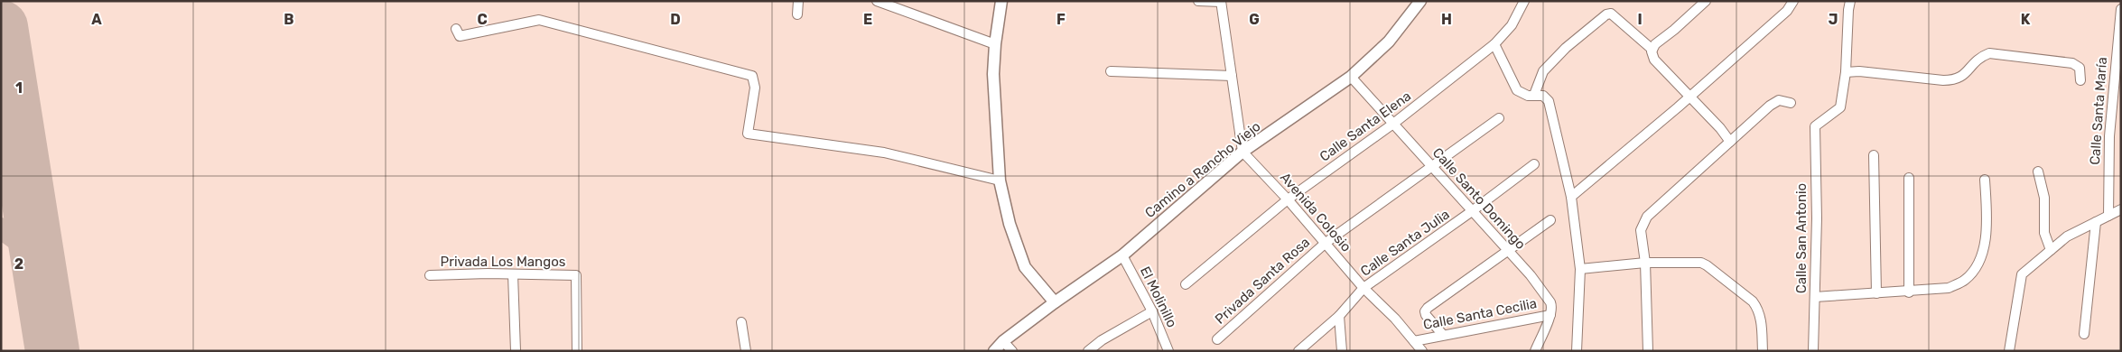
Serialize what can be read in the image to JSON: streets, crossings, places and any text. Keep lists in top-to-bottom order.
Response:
{
  "streets": {
    "street": [
      "Calle Santa María",
      "Calle Santa Elena",
      "Camino a Rancho Viejo",
      "Calle Santo Domingo",
      "Avenida Colosio",
      "Calle San Antonio",
      "Calle Santa Julia",
      "Privada Los Mangos",
      "Privada Santa Rosa",
      "El Molinillo",
      "Calle Santa Cecilia"
    ]
  },
  "crossings": [
    ["Calle Santa Elena", "Calle Santo Domingo"],
    ["Calle Santa Elena", "Avenida Colosio"],
    ["Camino a Rancho Viejo", "Calle Santo Domingo"],
    ["Camino a Rancho Viejo", "Avenida Colosio"],
    ["Camino a Rancho Viejo", "El Molinillo"],
    ["Calle Santo Domingo", "Calle Santa Julia"],
    ["Calle Santo Domingo", "Privada Santa Rosa"],
    ["Calle Santo Domingo", "Calle Santa Cecilia"],
    ["Avenida Colosio", "Calle Santa Julia"],
    ["Avenida Colosio", "Privada Santa Rosa"],
    ["Avenida Colosio", "Calle Santa Cecilia"]
  ],
  "grid": {
    "columns": [
      "A",
      "B",
      "C",
      "D",
      "E",
      "F",
      "G",
      "H",
      "I",
      "J",
      "K"
    ],
    "rows": ["1", "2"]
  }
}
